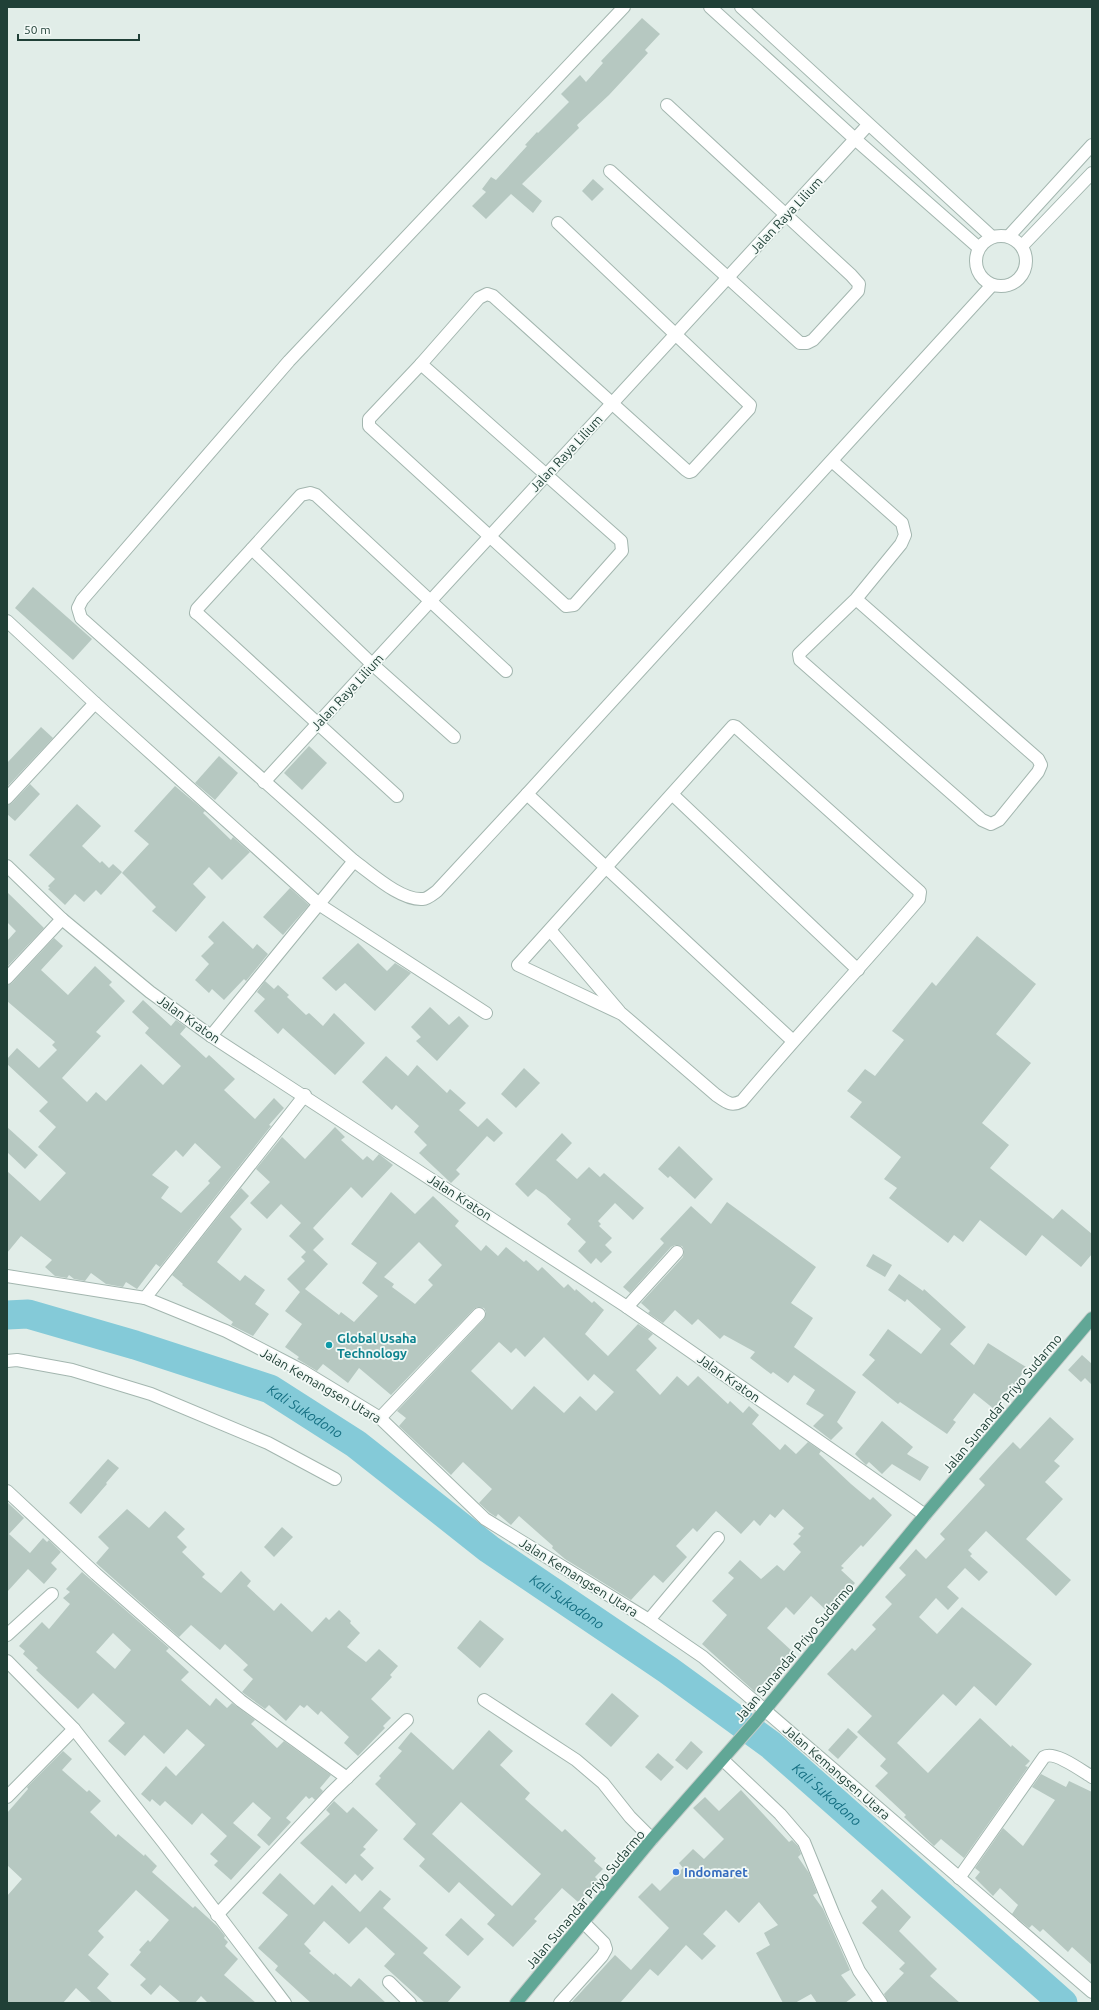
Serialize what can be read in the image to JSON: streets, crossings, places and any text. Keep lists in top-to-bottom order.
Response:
{
  "streets": {
    "main road": ["Jalan Sunandar Priyo Sudarmo"],
    "street": ["Jalan Raya Lilium", "Jalan Kraton", "Jalan Kemangsen Utara"]
  },
  "crossings": [
    ["Jalan Kraton", "Jalan Sunandar Priyo Sudarmo"],
    ["Jalan Kemangsen Utara", "Jalan Sunandar Priyo Sudarmo"]
  ],
  "water": ["Kali Sukodono"],
  "places": ["Global Usaha Technology", "Indomaret"],
  "scale_bar": "50 m"
}
